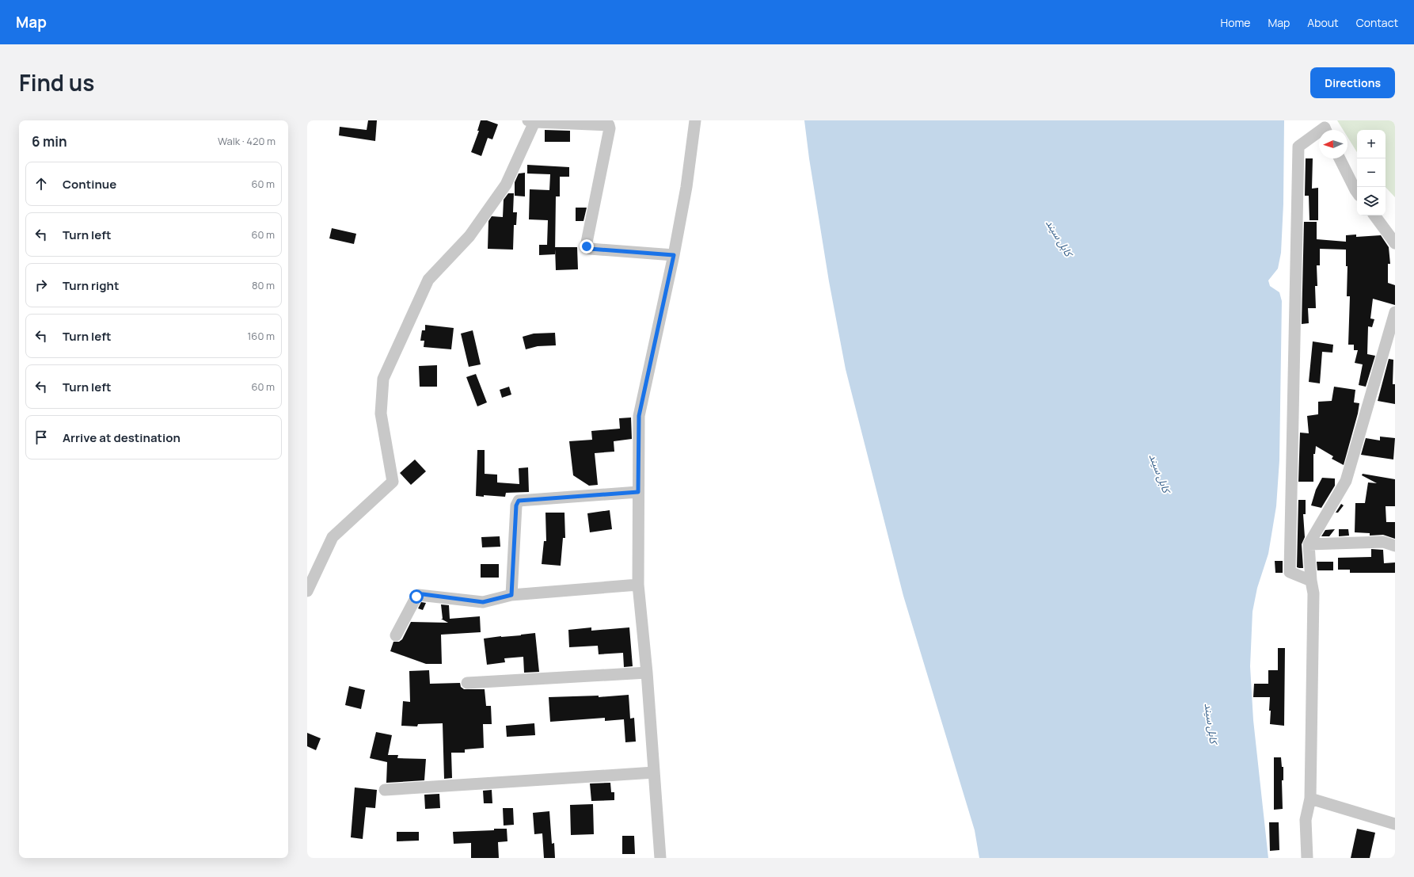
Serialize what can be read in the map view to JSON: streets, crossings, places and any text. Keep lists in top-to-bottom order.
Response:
{
  "water": ["کابل سيند"],
  "north": "left",
  "page": {
    "header": "Map",
    "nav": [
      "Home",
      "Map",
      "About",
      "Contact"
    ],
    "title": "Find us",
    "buttons": "Directions",
    "heading": ["6 min", "Walk · 420 m"],
    "map_buttons": ["+", "−"],
    "list": [
      ["Continue", "60 m"],
      ["Turn left", "60 m"],
      ["Turn right", "80 m"],
      ["Turn left", "160 m"],
      ["Turn left", "60 m"],
      "Arrive at destination"
    ]
  }
}
